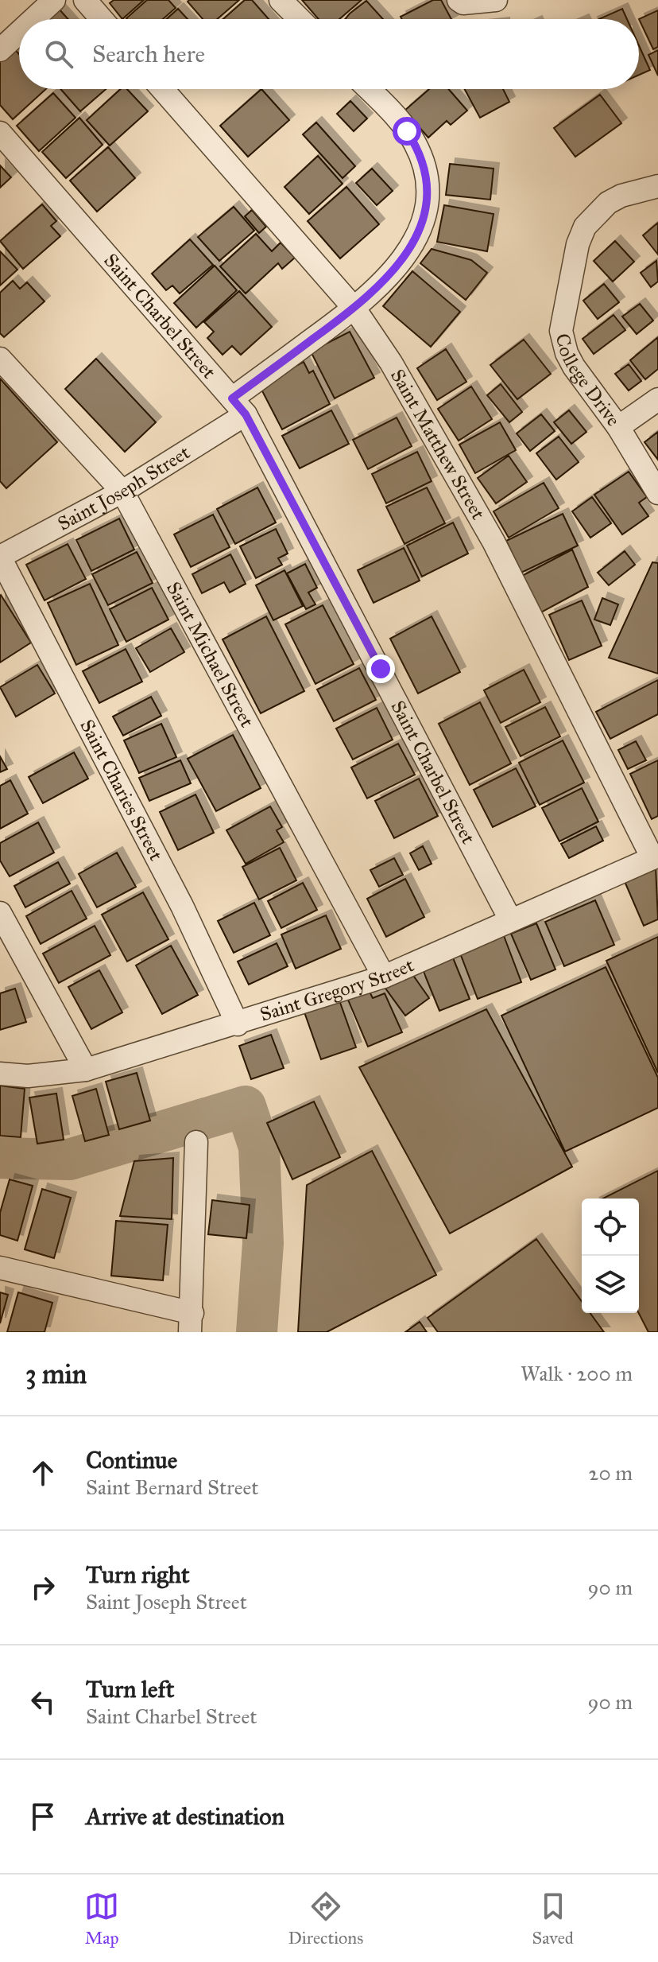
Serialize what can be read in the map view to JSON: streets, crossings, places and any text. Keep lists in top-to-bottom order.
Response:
{
  "streets": {
    "street": [
      "Saint Charbel Street",
      "College Drive",
      "Saint Matthew Street",
      "Saint Joseph Street",
      "Saint Michael Street",
      "Saint Charies Street",
      "Saint Gregory Street"
    ]
  },
  "crossings": [
    ["Saint Charbel Street", "Saint Joseph Street"],
    ["Saint Charbel Street", "Saint Gregory Street"],
    ["Saint Matthew Street", "Saint Joseph Street"],
    ["Saint Matthew Street", "Saint Gregory Street"],
    ["Saint Joseph Street", "Saint Michael Street"],
    ["Saint Joseph Street", "Saint Charies Street"],
    ["Saint Michael Street", "Saint Gregory Street"],
    ["Saint Charies Street", "Saint Gregory Street"]
  ],
  "page": {
    "search": "Search here",
    "heading": ["3 min", "Walk · 200 m"],
    "list": [
      ["Continue", "Saint Bernard Street", "20 m"],
      ["Turn right", "Saint Joseph Street", "90 m"],
      ["Turn left", "Saint Charbel Street", "90 m"],
      "Arrive at destination"
    ],
    "nav": ["Map", "Directions", "Saved"]
  }
}
